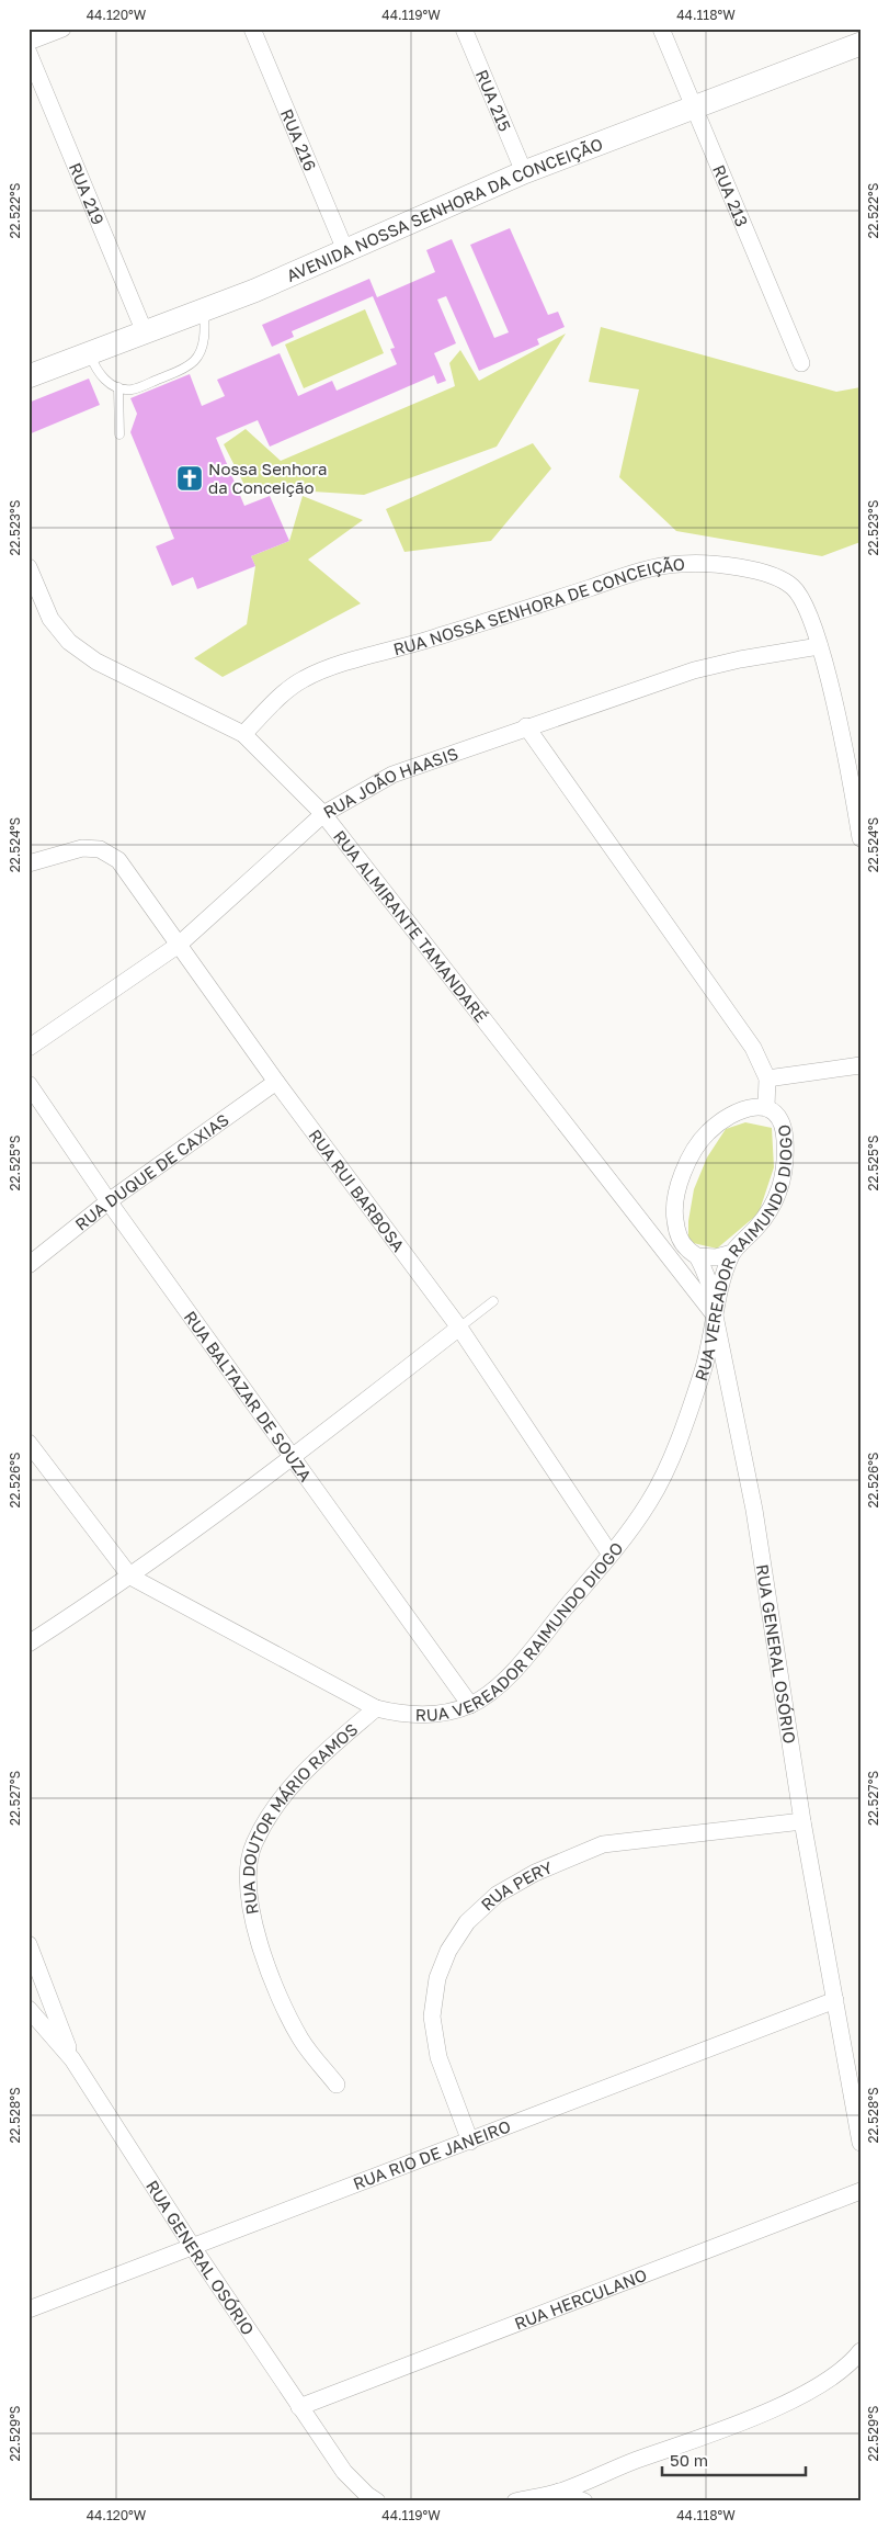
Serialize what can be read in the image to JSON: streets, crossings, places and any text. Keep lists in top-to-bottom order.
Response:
{
  "streets": {
    "street": [
      "RUA 215",
      "RUA 216",
      "RUA 219",
      "RUA 213",
      "AVENIDA NOSSA SENHORA DA CONCEIÇÃO",
      "RUA NOSSA SENHORA DE CONCEIÇÃO",
      "RUA JOÃO HAASIS",
      "RUA ALMIRANTE TAMANDARÉ",
      "RUA DUQUE DE CAXIAS",
      "RUA RUI BARBOSA",
      "RUA VEREADOR RAIMUNDO DIOGO",
      "RUA BALTAZAR DE SOUZA",
      "RUA GENERAL OSÓRIO",
      "RUA DOUTOR MÁRIO RAMOS",
      "RUA PERY",
      "RUA RIO DE JANEIRO",
      "RUA HERCULANO"
    ]
  },
  "crossings": [
    ["RUA 215", "AVENIDA NOSSA SENHORA DA CONCEIÇÃO"],
    ["RUA 216", "AVENIDA NOSSA SENHORA DA CONCEIÇÃO"],
    ["RUA 219", "AVENIDA NOSSA SENHORA DA CONCEIÇÃO"],
    ["RUA 213", "AVENIDA NOSSA SENHORA DA CONCEIÇÃO"],
    ["RUA NOSSA SENHORA DE CONCEIÇÃO", "RUA JOÃO HAASIS"],
    ["RUA NOSSA SENHORA DE CONCEIÇÃO", "RUA ALMIRANTE TAMANDARÉ"],
    ["RUA JOÃO HAASIS", "RUA ALMIRANTE TAMANDARÉ"],
    ["RUA JOÃO HAASIS", "RUA RUI BARBOSA"],
    ["RUA JOÃO HAASIS", "RUA VEREADOR RAIMUNDO DIOGO"],
    ["RUA ALMIRANTE TAMANDARÉ", "RUA GENERAL OSÓRIO"],
    ["RUA DUQUE DE CAXIAS", "RUA RUI BARBOSA"],
    ["RUA DUQUE DE CAXIAS", "RUA BALTAZAR DE SOUZA"],
    ["RUA RUI BARBOSA", "RUA VEREADOR RAIMUNDO DIOGO"],
    ["RUA VEREADOR RAIMUNDO DIOGO", "RUA BALTAZAR DE SOUZA"],
    ["RUA VEREADOR RAIMUNDO DIOGO", "RUA GENERAL OSÓRIO"],
    ["RUA VEREADOR RAIMUNDO DIOGO", "RUA DOUTOR MÁRIO RAMOS"],
    ["RUA GENERAL OSÓRIO", "RUA PERY"],
    ["RUA GENERAL OSÓRIO", "RUA RIO DE JANEIRO"],
    ["RUA GENERAL OSÓRIO", "RUA HERCULANO"],
    ["RUA PERY", "RUA RIO DE JANEIRO"]
  ],
  "places": {
    "church": ["Nossa Senhora da Conceição"]
  },
  "scale_bar": "50 m",
  "coordinates": [
    "44.120°W",
    "44.119°W",
    "44.118°W",
    "22.522°S",
    "22.523°S",
    "22.524°S",
    "22.525°S",
    "22.526°S",
    "22.527°S",
    "22.528°S",
    "22.529°S"
  ]
}
